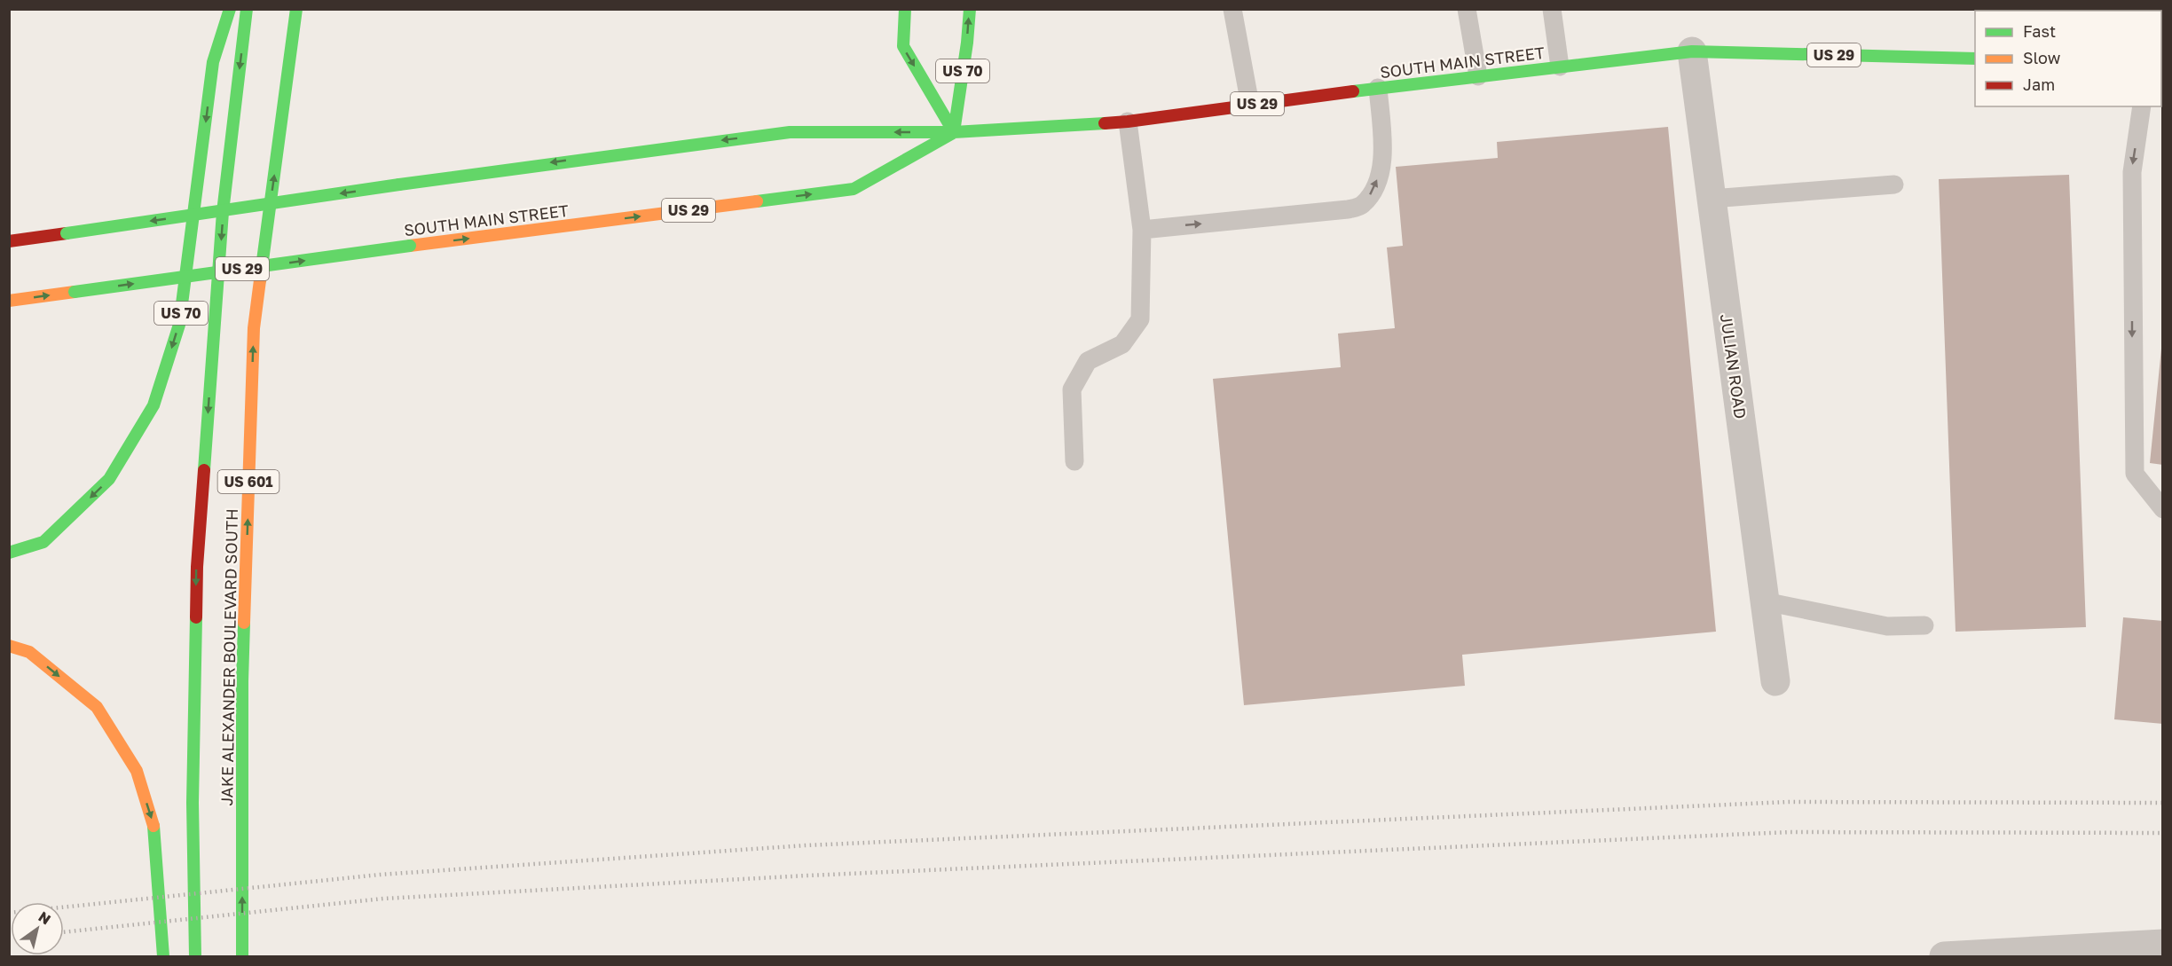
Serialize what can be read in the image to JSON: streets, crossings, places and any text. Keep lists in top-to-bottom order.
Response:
{
  "streets": {
    "main road": [
      "US 29",
      "SOUTH MAIN STREET",
      "US 70",
      "US 601",
      "JAKE ALEXANDER BOULEVARD SOUTH"
    ],
    "street": ["JULIAN ROAD"]
  },
  "crossings": [
    ["SOUTH MAIN STREET", "US 70"],
    ["SOUTH MAIN STREET", "JULIAN ROAD"]
  ],
  "legend": ["Fast", "Slow", "Jam"],
  "north": "top right"
}
